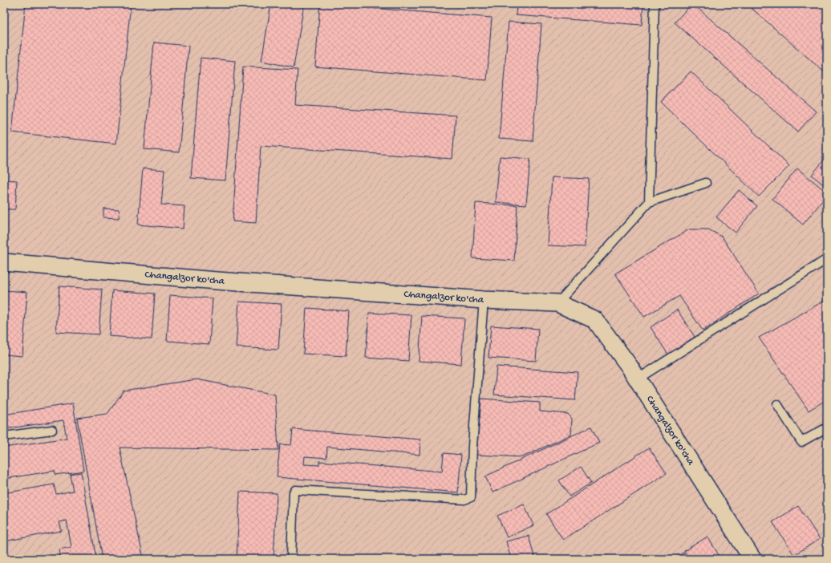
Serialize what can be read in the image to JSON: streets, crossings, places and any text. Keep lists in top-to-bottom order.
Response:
{
  "streets": {
    "street": ["Changalzor ko'cha"]
  }
}
